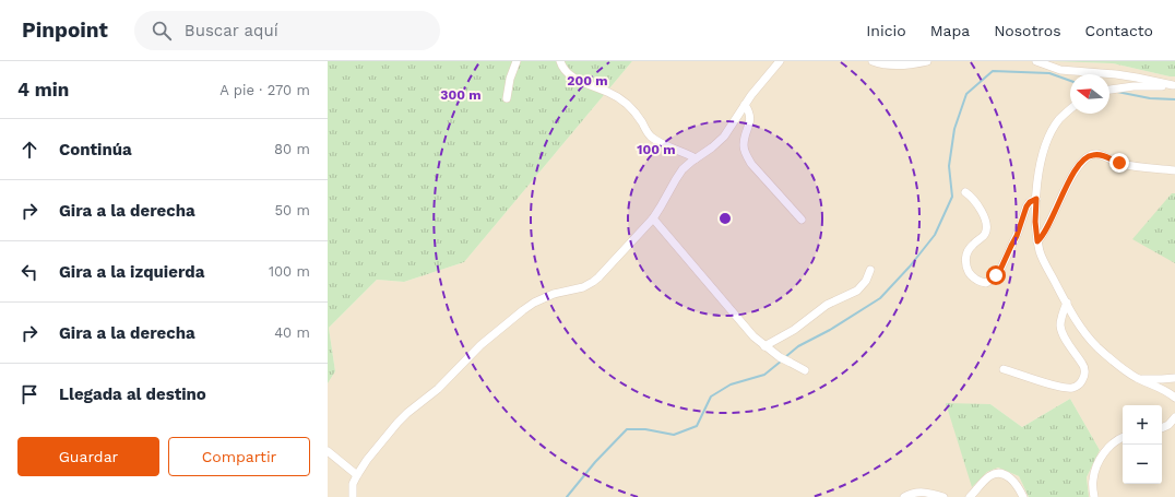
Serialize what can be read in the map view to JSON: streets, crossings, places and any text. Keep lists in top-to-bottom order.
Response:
{
  "north": "left",
  "page": {
    "header": "Pinpoint",
    "search": "Buscar aquí",
    "nav": [
      "Inicio",
      "Mapa",
      "Nosotros",
      "Contacto"
    ],
    "heading": ["4 min", "A pie · 270 m"],
    "list": [
      ["Continúa", "80 m"],
      ["Gira a la derecha", "50 m"],
      ["Gira a la izquierda", "100 m"],
      ["Gira a la derecha", "40 m"],
      "Llegada al destino"
    ],
    "map_buttons": ["+", "−"],
    "buttons": ["Guardar", "Compartir"]
  },
  "rings": ["200 m", "300 m", "100 m"]
}
